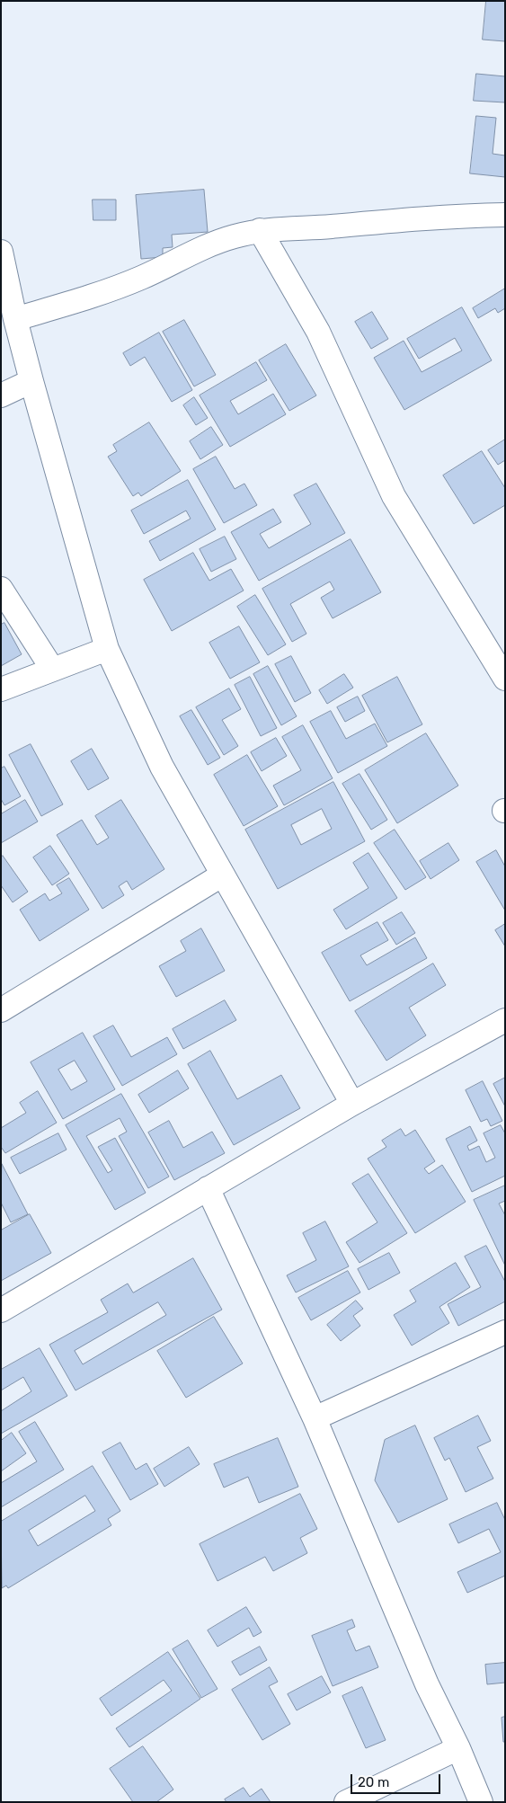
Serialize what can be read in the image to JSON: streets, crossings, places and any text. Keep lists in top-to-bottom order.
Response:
{
  "scale_bar": "20 m"
}
